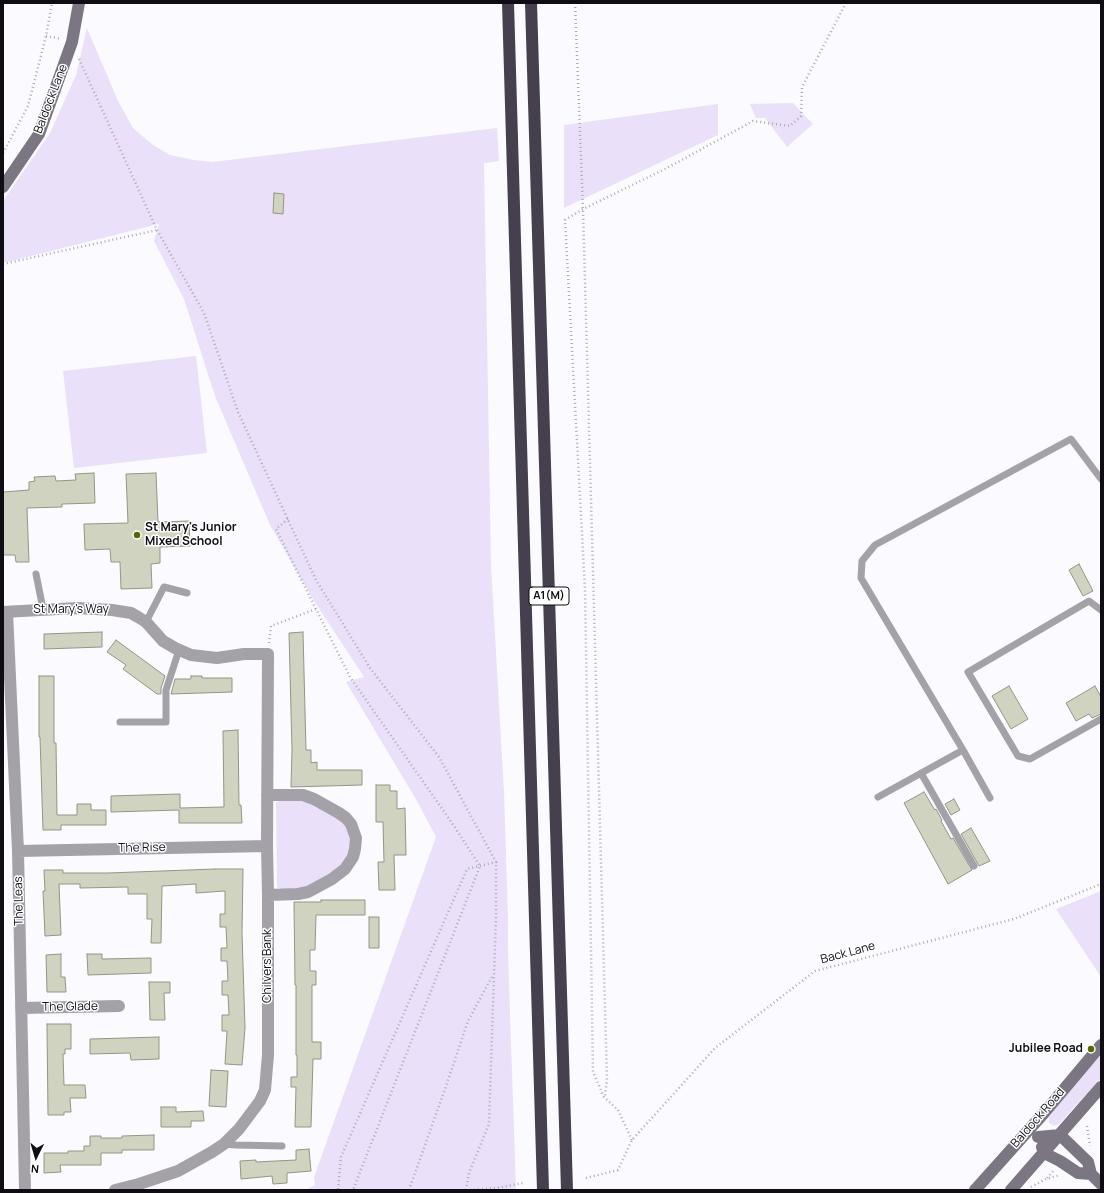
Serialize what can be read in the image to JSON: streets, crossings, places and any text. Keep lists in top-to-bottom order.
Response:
{
  "streets": {
    "highway": ["A1(M)"],
    "street": [
      "Baldock Lane",
      "St Mary's Way",
      "The Rise",
      "The Leas",
      "Chilvers Bank",
      "The Glade",
      "Baldock Road"
    ],
    "path": ["Back Lane"]
  },
  "crossings": [
    ["St Mary's Way", "The Leas"],
    ["St Mary's Way", "Chilvers Bank"],
    ["The Rise", "The Leas"],
    ["The Rise", "Chilvers Bank"],
    ["The Leas", "The Glade"]
  ],
  "places": ["St Mary's Junior Mixed School", "Jubilee Road"],
  "north": "bottom"
}
